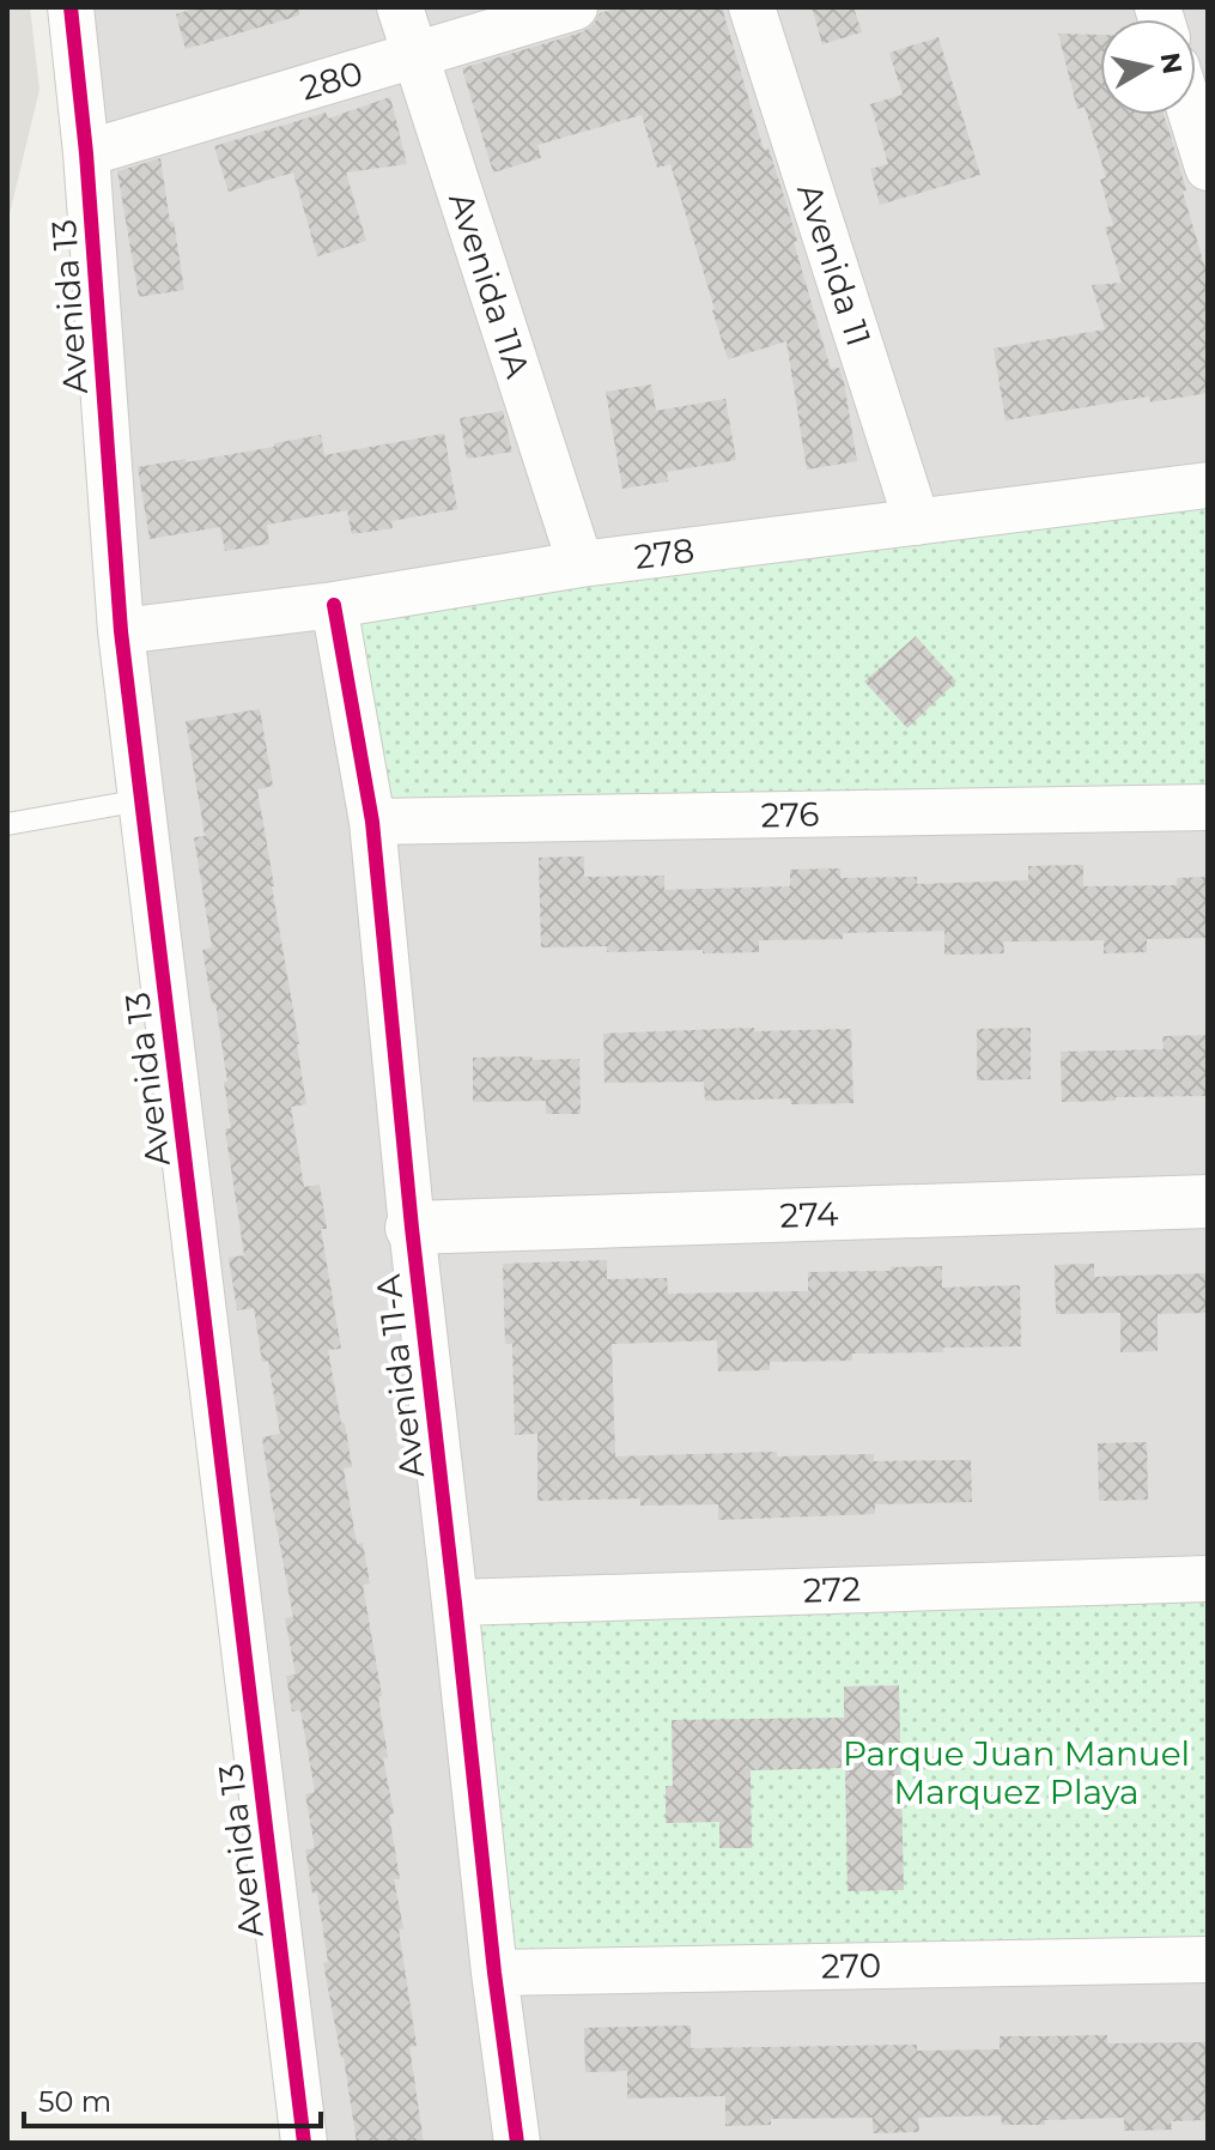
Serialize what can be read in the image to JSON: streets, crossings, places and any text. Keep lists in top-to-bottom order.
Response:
{
  "streets": {
    "street": [
      "280",
      "Avenida 11",
      "Avenida 11A",
      "Avenida 13",
      "278",
      "276",
      "274",
      "Avenida 11-A",
      "272",
      "270"
    ]
  },
  "crossings": [
    ["280", "Avenida 11A"],
    ["280", "Avenida 13"],
    ["Avenida 11", "278"],
    ["Avenida 11A", "278"],
    ["Avenida 13", "278"],
    ["278", "Avenida 11-A"],
    ["276", "Avenida 11-A"],
    ["274", "Avenida 11-A"],
    ["Avenida 11-A", "272"],
    ["Avenida 11-A", "270"]
  ],
  "parks": ["Parque Juan Manuel Marquez Playa"],
  "scale_bar": "50 m",
  "north": "right"
}
